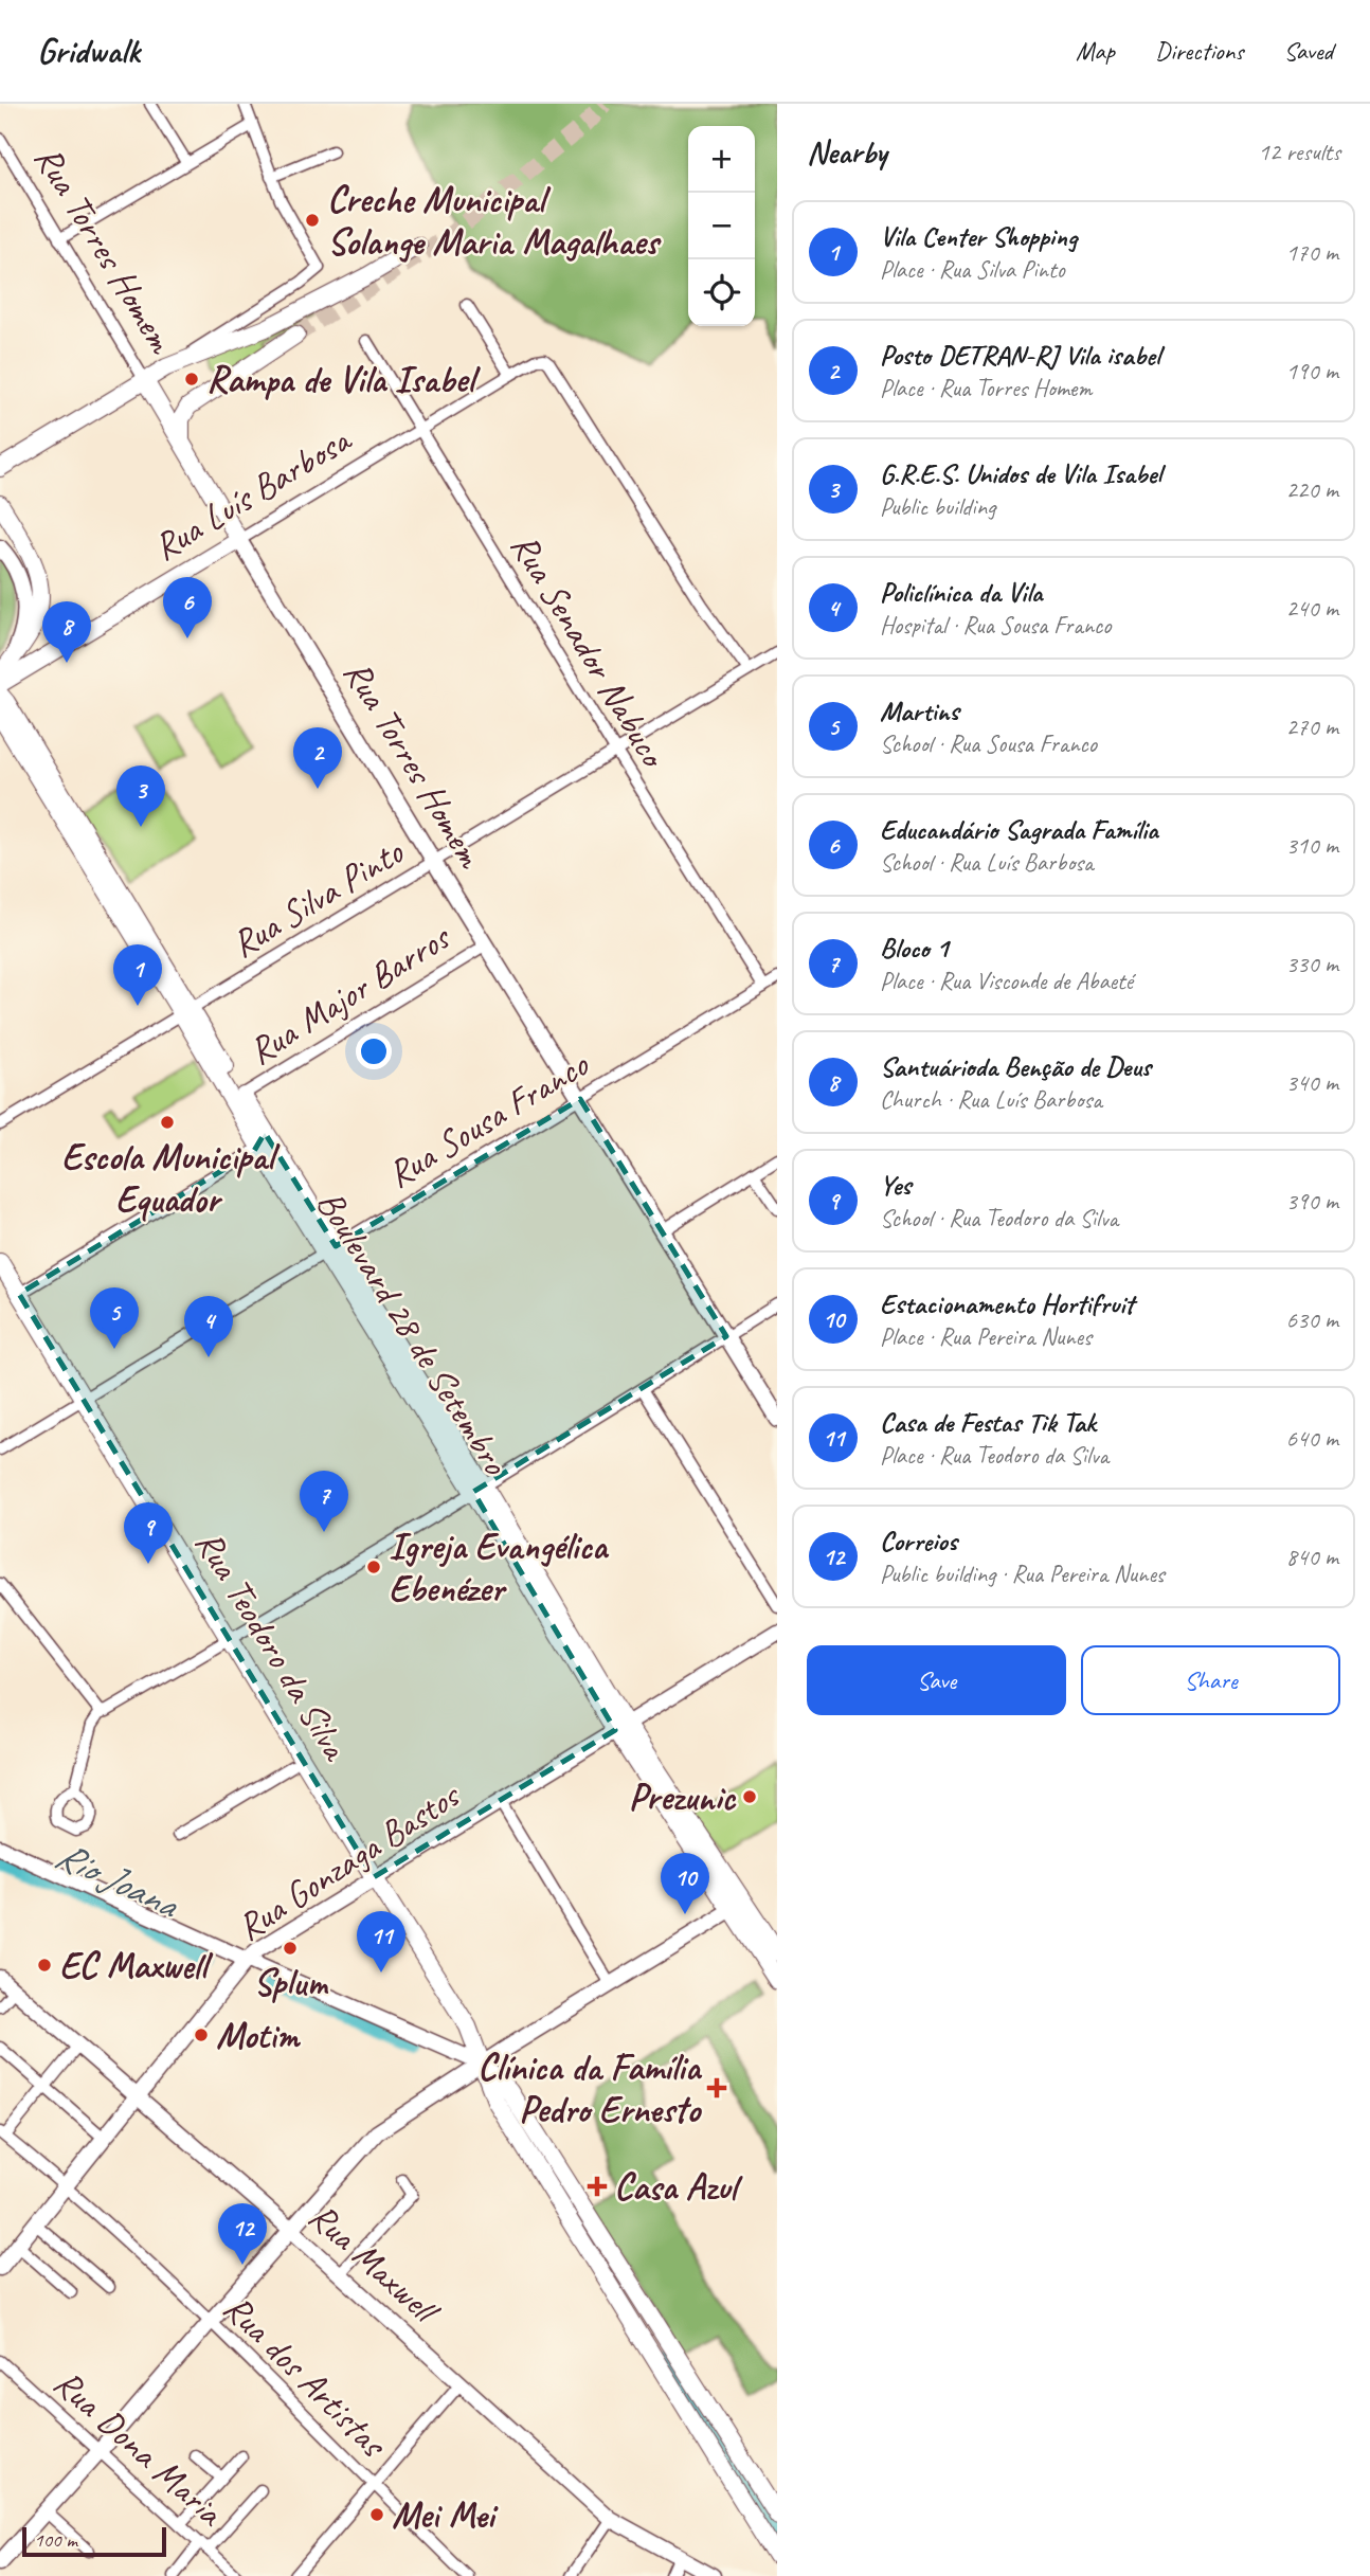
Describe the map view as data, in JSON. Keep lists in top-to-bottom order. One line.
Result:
{"streets":{"main road":["Rua Torres Homem","Rua Luís Barbosa","Boulevard 28 de Setembro","Rua Teodoro da Silva"],"street":["Rua Senador Nabuco","Rua Silva Pinto","Rua Major Barros","Rua Sousa Franco","Rua Gonzaga Bastos","Rua Maxwell","Rua dos Artistas","Rua Dona Maria"]},"crossings":[["Rua Torres Homem","Rua Luís Barbosa"],["Rua Torres Homem","Rua Silva Pinto"],["Rua Torres Homem","Rua Major Barros"],["Rua Torres Homem","Rua Sousa Franco"],["Rua Luís Barbosa","Rua Senador Nabuco"],["Rua Luís Barbosa","Rua Silva Pinto"],["Rua Senador Nabuco","Rua Silva Pinto"],["Rua Senador Nabuco","Rua Sousa Franco"],["Rua Silva Pinto","Boulevard 28 de Setembro"],["Rua Major Barros","Boulevard 28 de Setembro"],["Rua Sousa Franco","Boulevard 28 de Setembro"],["Rua Sousa Franco","Rua Teodoro da Silva"],["Boulevard 28 de Setembro","Rua Gonzaga Bastos"],["Rua Teodoro da Silva","Rua Gonzaga Bastos"],["Rua Gonzaga Bastos","Rua Maxwell"],["Rua Gonzaga Bastos","Rua dos Artistas"]],"water":["Rio Joana"],"places":{"other":["Creche Municipal Solange Maria Magalhaes","Rampa de Vila Isabel","Escola Municipal Equador","Igreja Evangélica Ebenézer","Prezunic","Splum","EC Maxwell","Motim","Mei Mei"],"health":["Clínica da Família Pedro Ernesto","Casa Azul"]},"scale_bar":"100 m","page":{"header":"Gridwalk","nav":["Map","Directions","Saved"],"heading":["Nearby","12 results"],"map_buttons":["+","−"],"list":[{"mark":"1","name":"Vila Center Shopping","note":"Place · Rua Silva Pinto","value":"170 m"},{"mark":"2","name":"Posto DETRAN-RJ Vila isabel","note":"Place · Rua Torres Homem","value":"190 m"},{"mark":"3","name":"G.R.E.S. Unidos de Vila Isabel","note":"Public building","value":"220 m"},{"mark":"4","name":"Policlínica da Vila","note":"Hospital · Rua Sousa Franco","value":"240 m"},{"mark":"5","name":"Martins","note":"School · Rua Sousa Franco","value":"270 m"},{"mark":"6","name":"Educandário Sagrada Família","note":"School · Rua Luís Barbosa","value":"310 m"},{"mark":"7","name":"Bloco 1","note":"Place · Rua Visconde de Abaeté","value":"330 m"},{"mark":"8","name":"Santuárioda Benção de Deus","note":"Church · Rua Luís Barbosa","value":"340 m"},{"mark":"9","name":"Yes","note":"School · Rua Teodoro da Silva","value":"390 m"},{"mark":"10","name":"Estacionamento Hortifruit","note":"Place · Rua Pereira Nunes","value":"630 m"},{"mark":"11","name":"Casa de Festas Tik Tak","note":"Place · Rua Teodoro da Silva","value":"640 m"},{"mark":"12","name":"Correios","note":"Public building · Rua Pereira Nunes","value":"840 m"}],"pins":["6","8","2","3","1","5","4","7","9","10","11","12"],"buttons":["Save","Share"],"scale":"100 m"}}
